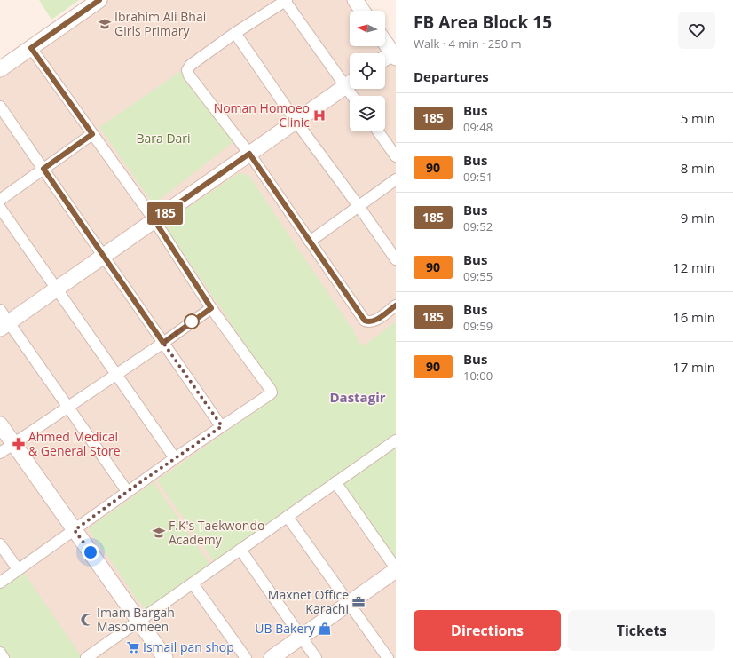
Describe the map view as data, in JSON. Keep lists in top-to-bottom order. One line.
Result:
{"districts":["Dastagir"],"parks":["Bara Dari"],"places":{"school or university":["Ibrahim Ali Bhai Girls Primary","F.K's Taekwondo Academy"],"hospital":["Noman Homoeo Clinic"],"pharmacy":["Ahmed Medical & General Store"],"office":["Maxnet Office Karachi"],"mosque":["Imam Bargah Masoomeen"],"shop":["UB Bakery"],"supermarket":["Ismail pan shop"]},"lines":["bus line 185"],"north":"left","page":{"on_map":"185","heading":[["FB Area Block 15","Walk · 4 min · 250 m"],"Departures"],"list":[{"mark":"185","name":"Bus","note":"09:48","value":"5 min"},{"mark":"90","name":"Bus","note":"09:51","value":"8 min"},{"mark":"185","name":"Bus","note":"09:52","value":"9 min"},{"mark":"90","name":"Bus","note":"09:55","value":"12 min"},{"mark":"185","name":"Bus","note":"09:59","value":"16 min"},{"mark":"90","name":"Bus","note":"10:00","value":"17 min"}],"buttons":["Directions","Tickets"]}}
